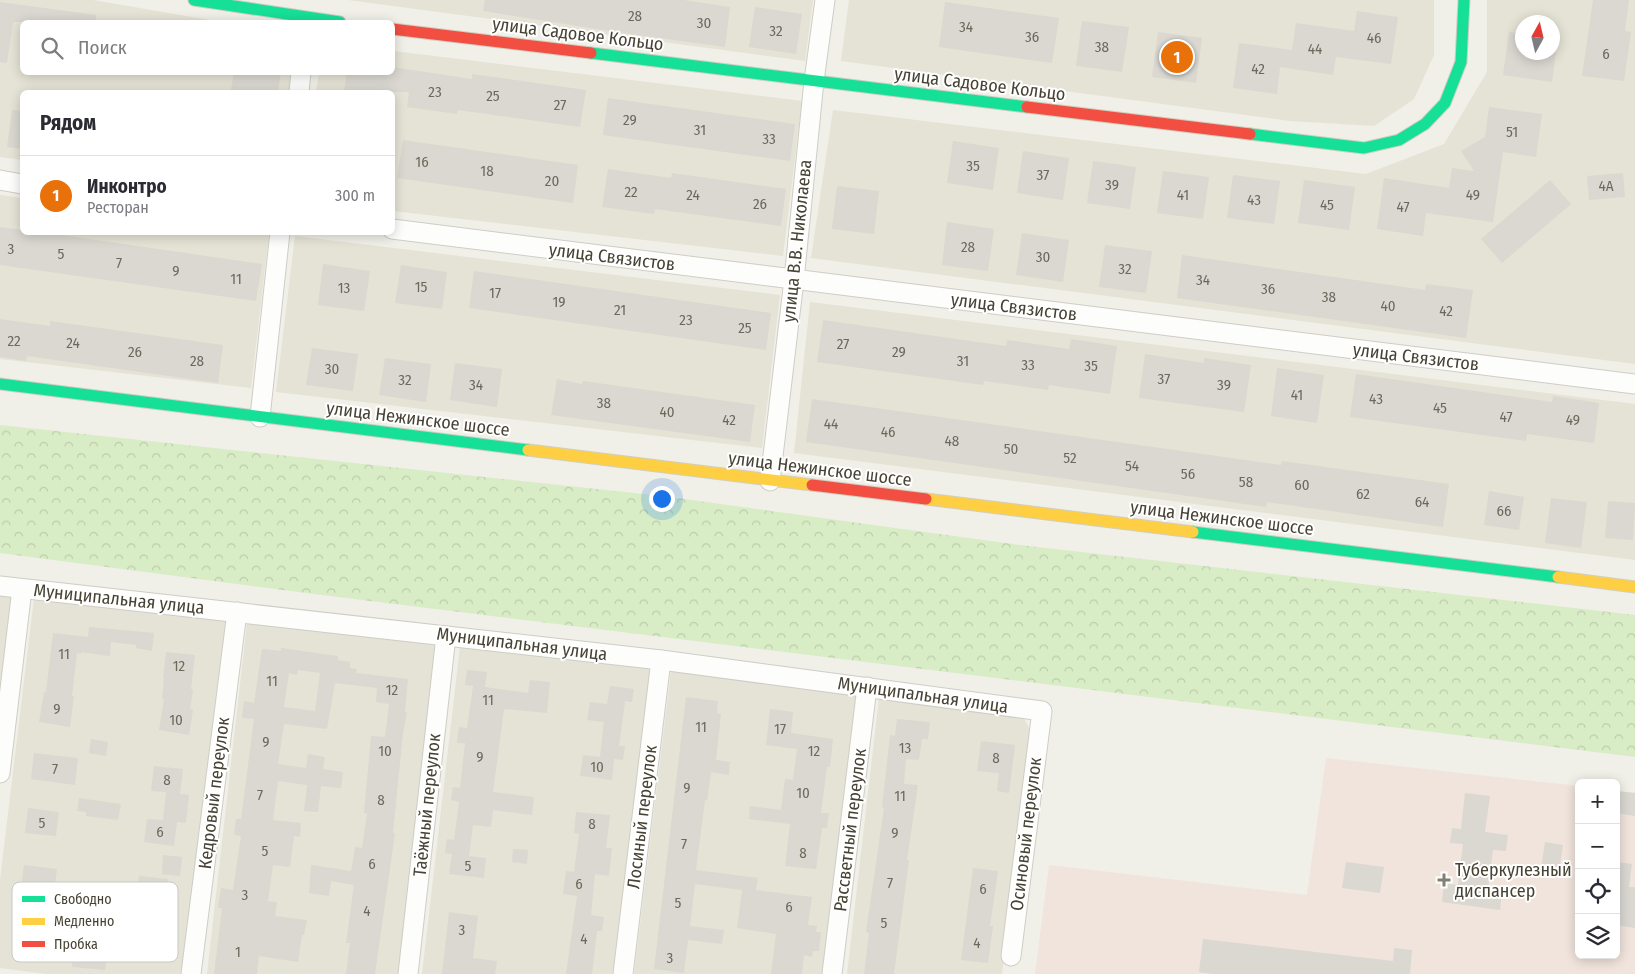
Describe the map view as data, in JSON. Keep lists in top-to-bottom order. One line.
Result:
{"streets":{"main road":["улица Садовое Кольцо","улица Нежинское шоссе"],"street":["улица В.В. Николаева","улица Связистов","Муниципальная улица","Кедровый переулок","Таёжный переулок","Лосиный переулок","Рассветный переулок","Осиновый переулок"]},"crossings":[["улица Садовое Кольцо","улица В.В. Николаева"],["улица В.В. Николаева","улица Связистов"],["улица В.В. Николаева","улица Нежинское шоссе"],["Муниципальная улица","Кедровый переулок"],["Муниципальная улица","Таёжный переулок"],["Муниципальная улица","Лосиный переулок"],["Муниципальная улица","Рассветный переулок"],["Муниципальная улица","Осиновый переулок"]],"places":{"health":["Туберкулезный диспансер"]},"house_numbers":["28","30","34","32","36","46","38","44","6","42","23","25","27","29","31","51","33","16","35","18","37","20","39","4А","22","24","41","49","43","26","45","47","28","3","5","30","7","32","9","11","34","15","13","36","17","38","19","40","21","42","23","25","22","24","27","26","29","28","31","33","35","30","37","32","34","39","41","43","38","45","40","47","42","49","44","46","48","50","52","54","56","58","60","62","64","66","11","12","11","12","11","9","10","11","17","9","13","10","12","9","8","10","7","8","9","10","7","11","8","5","8","6","9","7","5","8","6","5","7","6","6","3","5","6","4","5","3","4","4","1","3"],"legend":["Свободно","Медленно","Пробка"],"north":"top","page":{"search":"Поиск","pins":"1","heading":"Рядом","list":[{"mark":"1","name":"Инконтро","note":"Ресторан","value":"300 m"}],"map_buttons":["+","−"]}}
